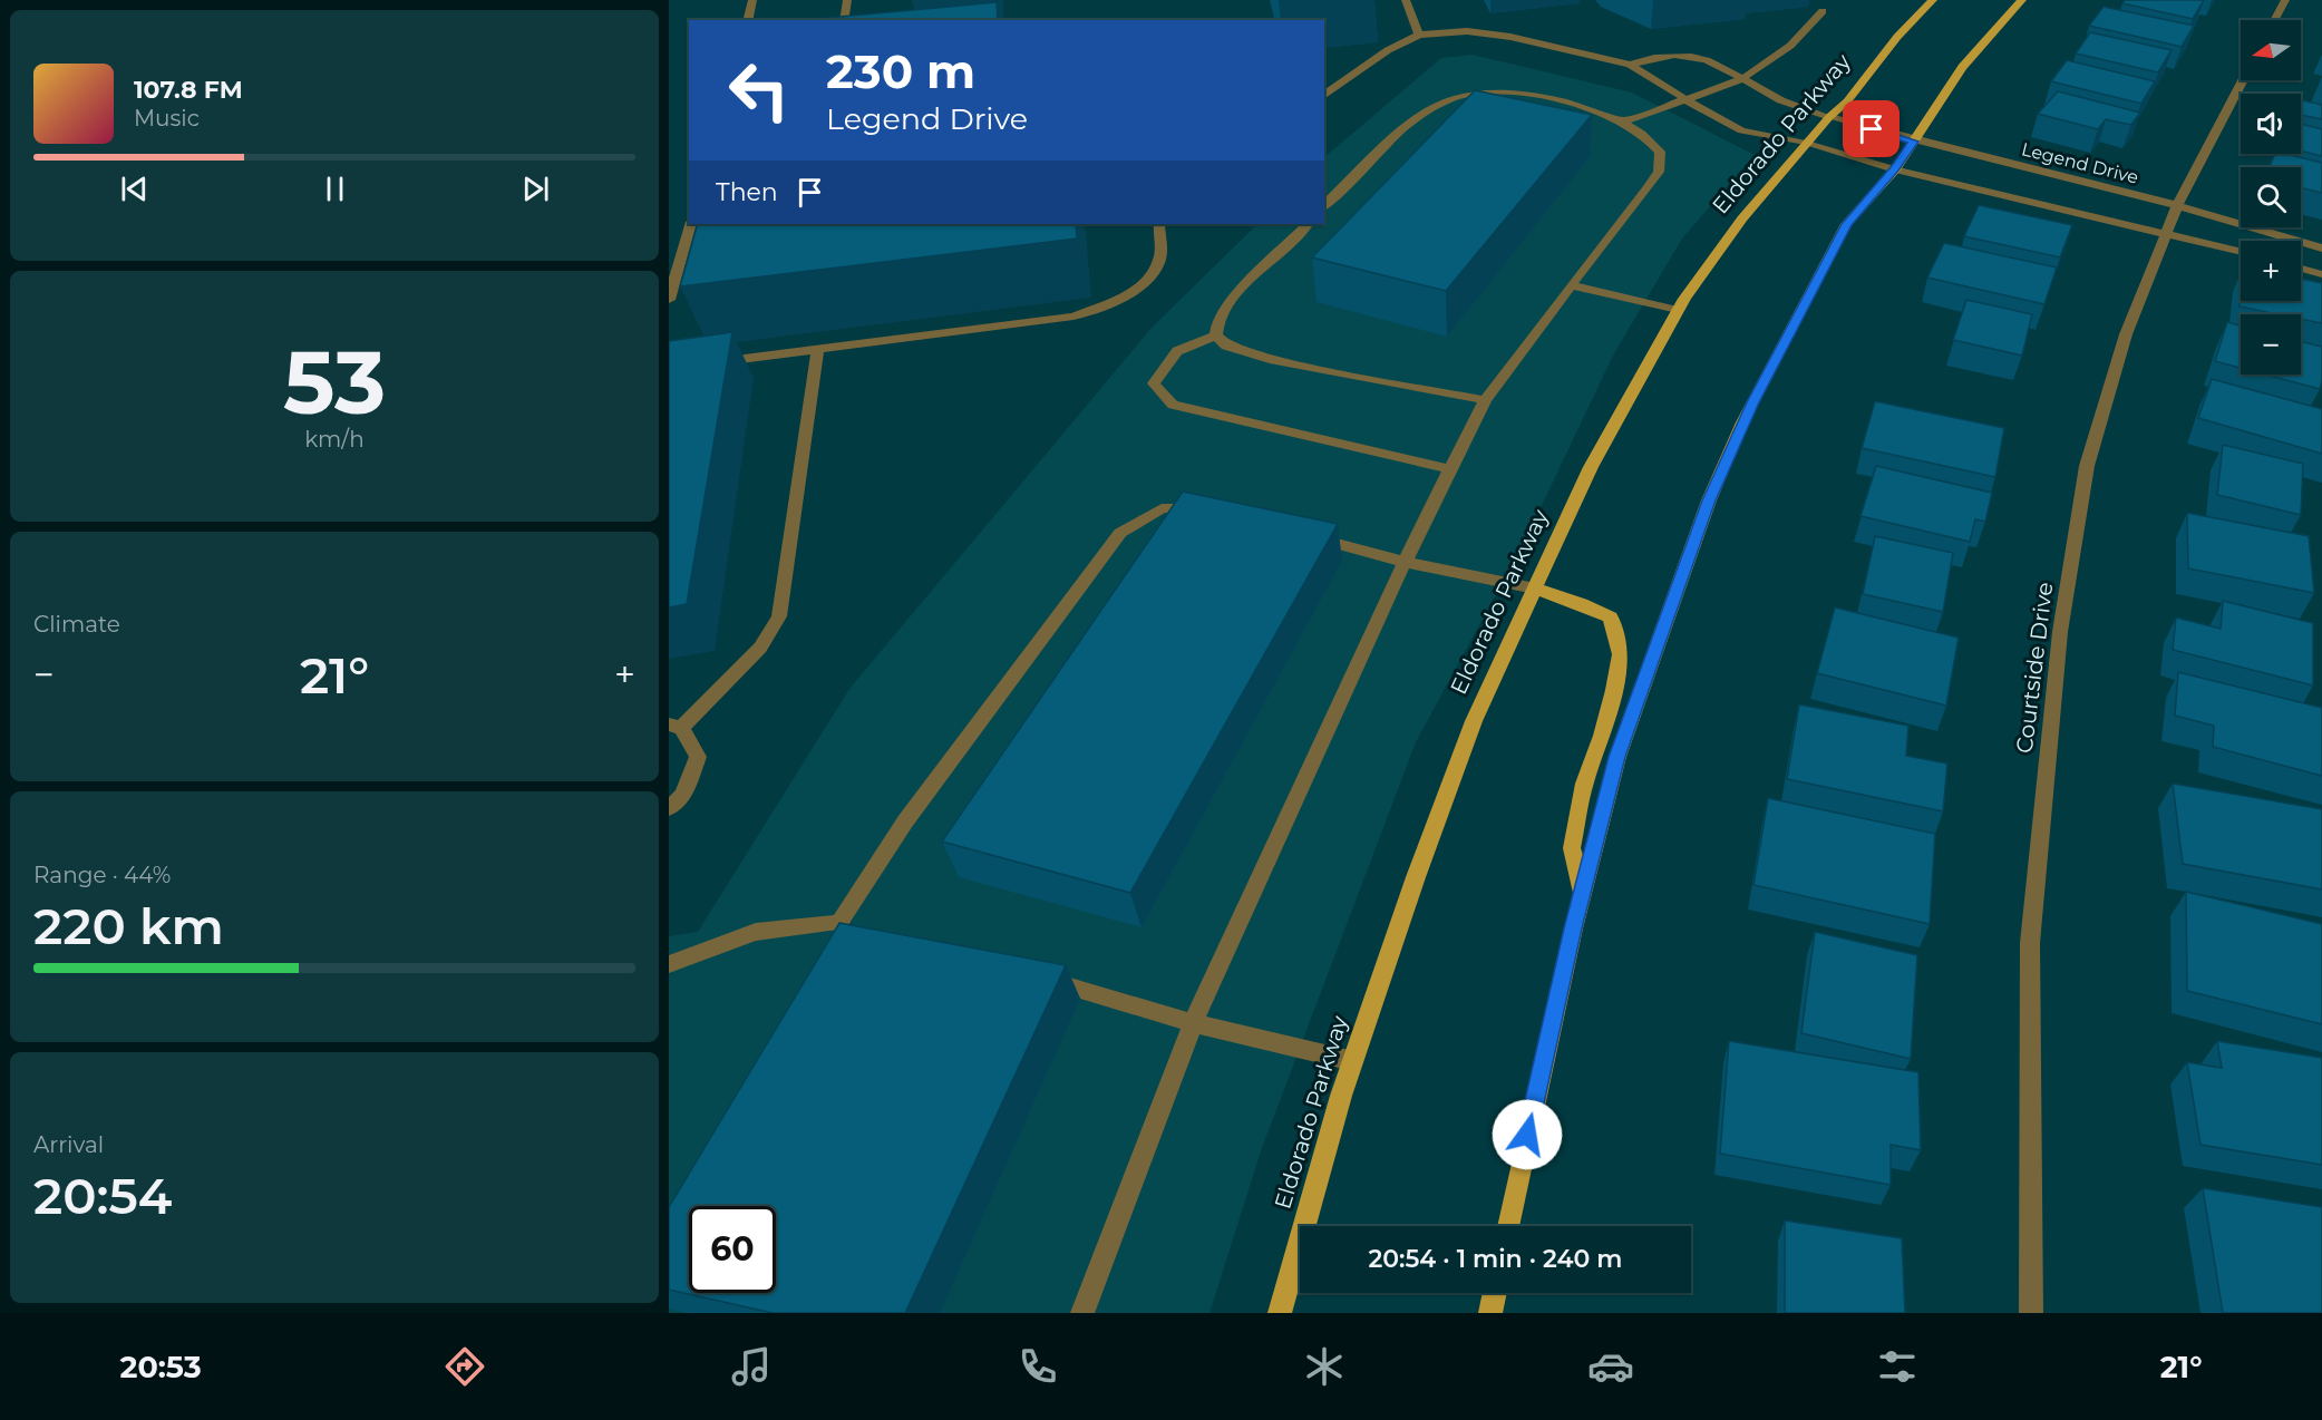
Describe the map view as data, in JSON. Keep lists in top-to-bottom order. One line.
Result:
{"streets":{"main road":["Eldorado Parkway"],"street":["Legend Drive","Courtside Drive"]},"crossings":[["Eldorado Parkway","Legend Drive"],["Legend Drive","Courtside Drive"]],"north":"left","page":{"map_buttons":["+","−"],"turn":["230 m","Legend Drive"],"song":["107.8 FM","Music"],"then":"Then","tile":[["53","km/h"],"Climate",["Range · 44%","220 km"],["Arrival","20:54"]],"heat":["−","21°","+"],"limit":"60","trip":"20:54 · 1 min · 240 m","tabs":["20:53","21°"]}}
